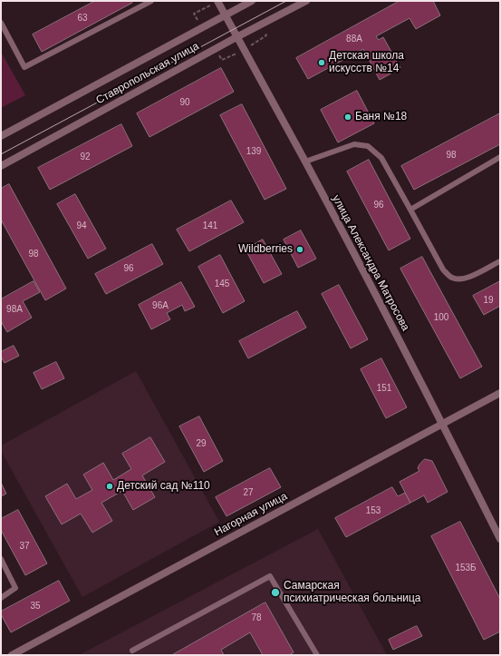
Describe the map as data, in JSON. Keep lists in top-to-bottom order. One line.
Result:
{"streets":{"street":["Ставропольская улица","улица Александра Матросова","Нагорная улица"]},"crossings":[["Ставропольская улица","улица Александра Матросова"],["улица Александра Матросова","Нагорная улица"]],"places":["Детская школа искусств №14","Баня №18","Wildberries","Детский сад №110","Самарская психиатрическая больница"],"house_numbers":["63","88А","90","139","98","92","96","94","141","98","96","145","19","96А","98А","100","151","29","27","153","37","153Б","35","78"]}
